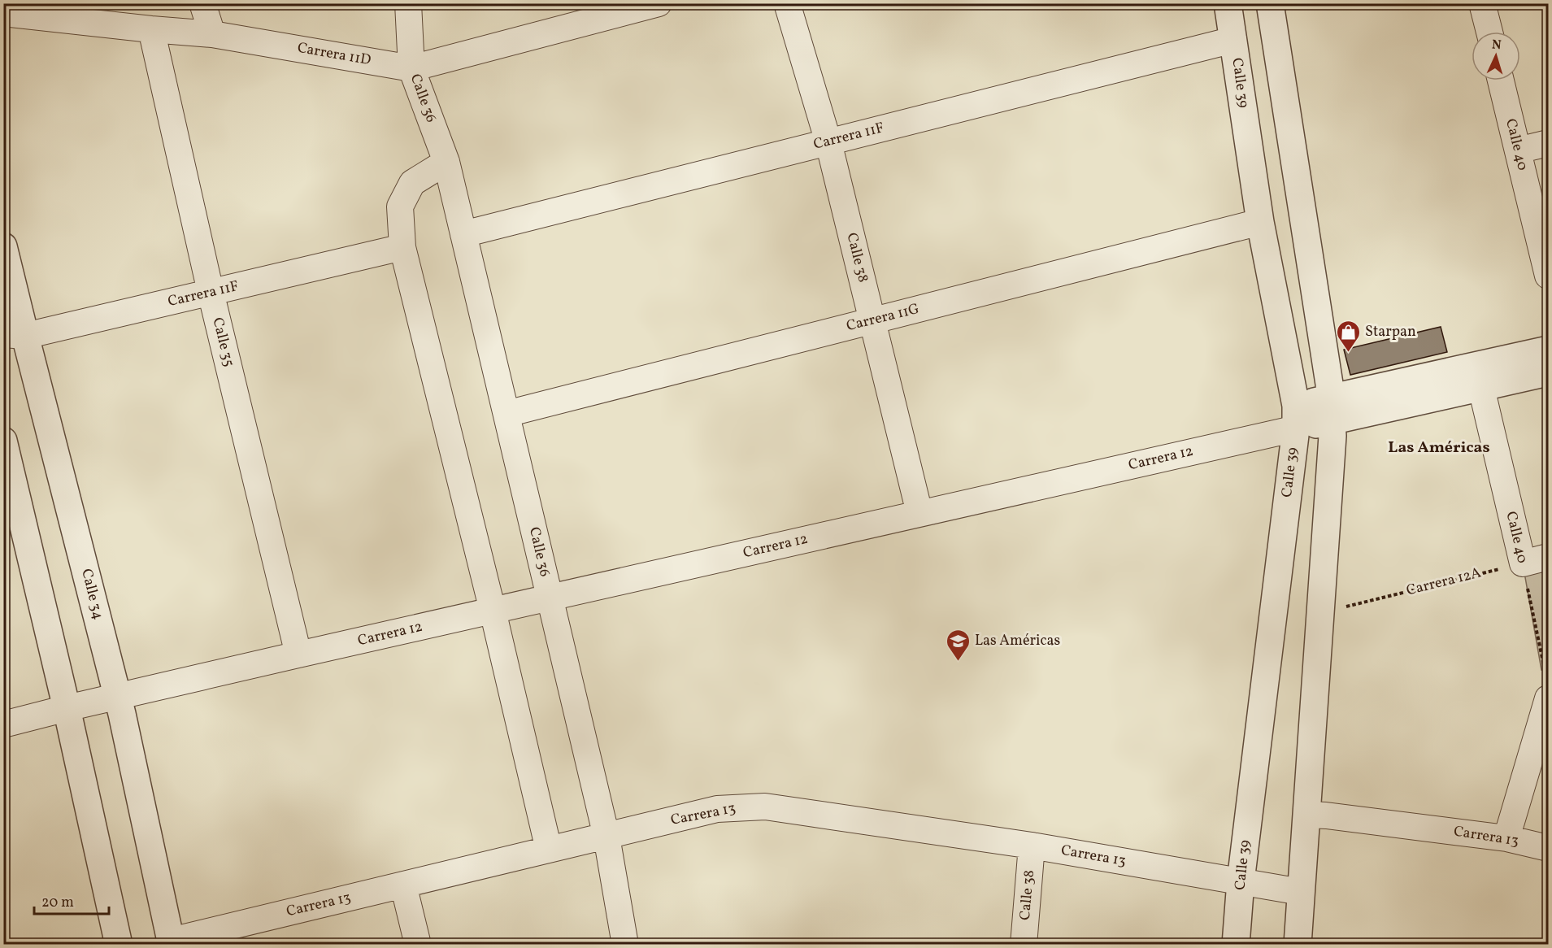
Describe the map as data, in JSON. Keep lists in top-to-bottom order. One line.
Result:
{"streets":{"street":["Carrera 11D","Calle 39","Calle 36","Carrera 11F","Calle 40","Calle 38","Carrera 11G","Calle 35","Carrera 12","Calle 34","Carrera 13"],"path":["Carrera 12A"]},"crossings":[["Carrera 11D","Calle 36"],["Carrera 11D","Calle 35"],["Calle 39","Carrera 11F"],["Calle 39","Carrera 11G"],["Calle 39","Carrera 12"],["Calle 39","Carrera 13"],["Calle 36","Carrera 11F"],["Calle 36","Carrera 11G"],["Calle 36","Carrera 12"],["Calle 36","Carrera 13"],["Carrera 11F","Calle 38"],["Carrera 11F","Calle 35"],["Carrera 11F","Calle 34"],["Calle 40","Carrera 12"],["Calle 40","Carrera 12A"],["Calle 38","Carrera 11G"],["Calle 38","Carrera 12"],["Calle 38","Carrera 13"],["Calle 35","Carrera 12"],["Carrera 12","Calle 34"],["Calle 34","Carrera 13"]],"districts":["Las Américas"],"places":{"shop":["Starpan"],"school or university":["Las Américas"]},"scale_bar":"20 m","north":"top"}
